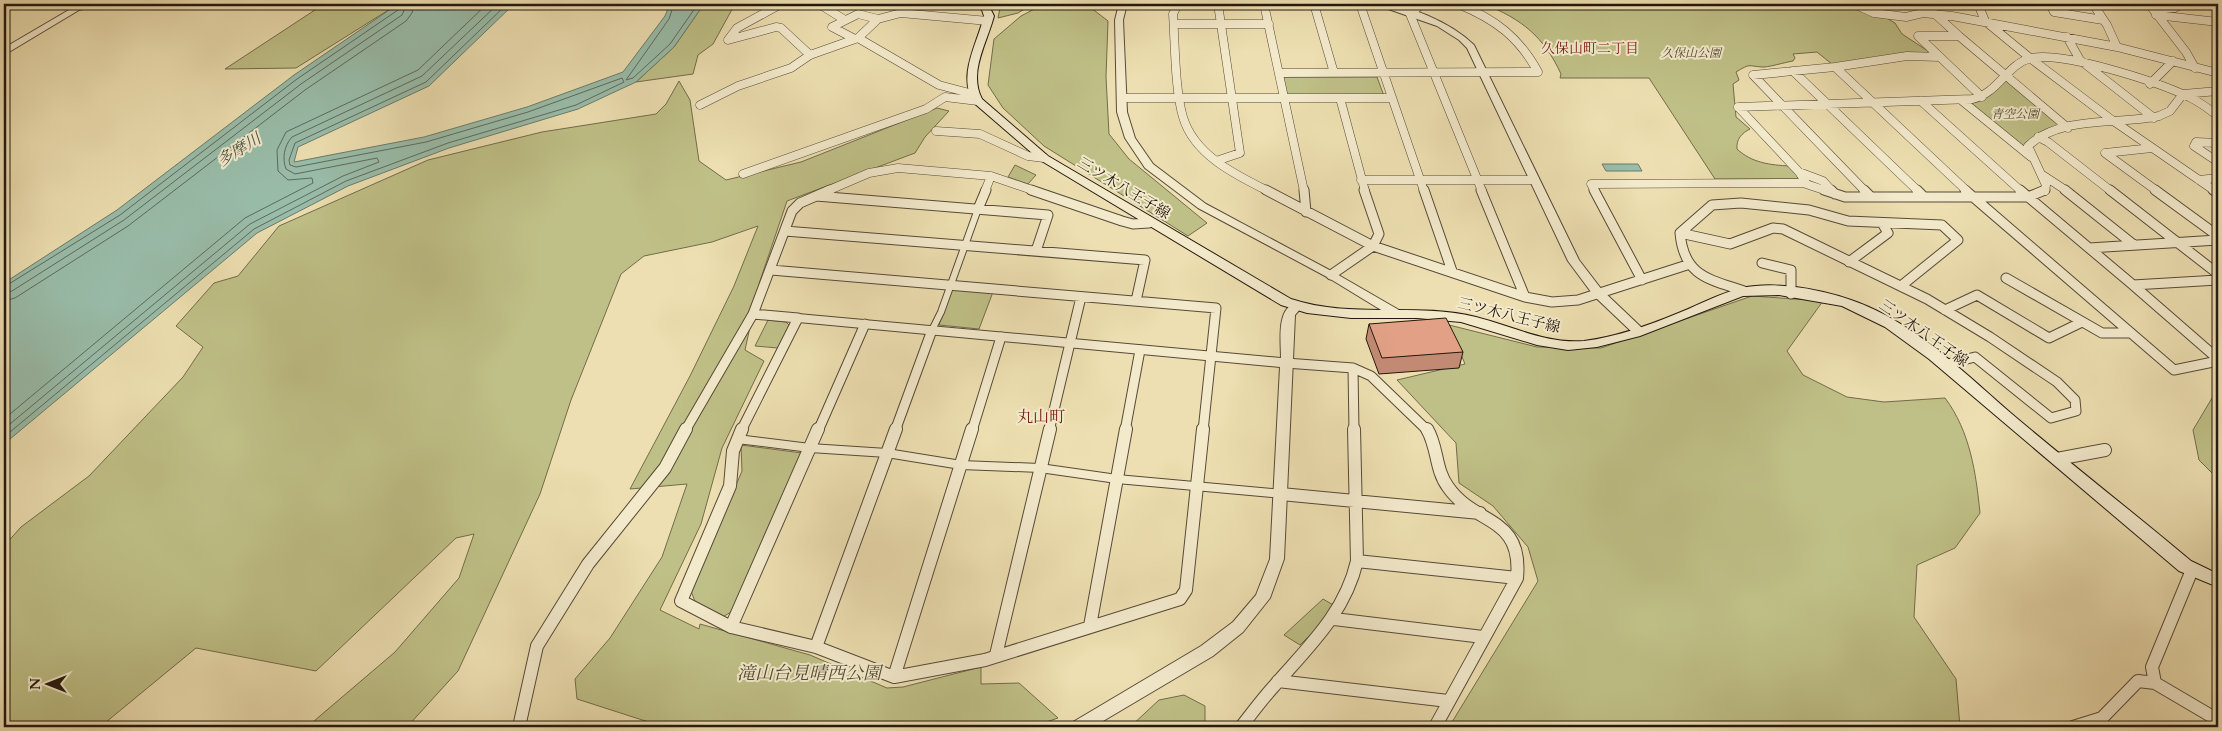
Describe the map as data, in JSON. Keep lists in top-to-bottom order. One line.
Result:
{"streets":{"main road":["三ツ木八王子線"]},"districts":["久保山町二丁目","丸山町"],"water":["多摩川"],"parks":["久保山公園","青空公園","滝山台見晴西公園"],"north":"left"}
